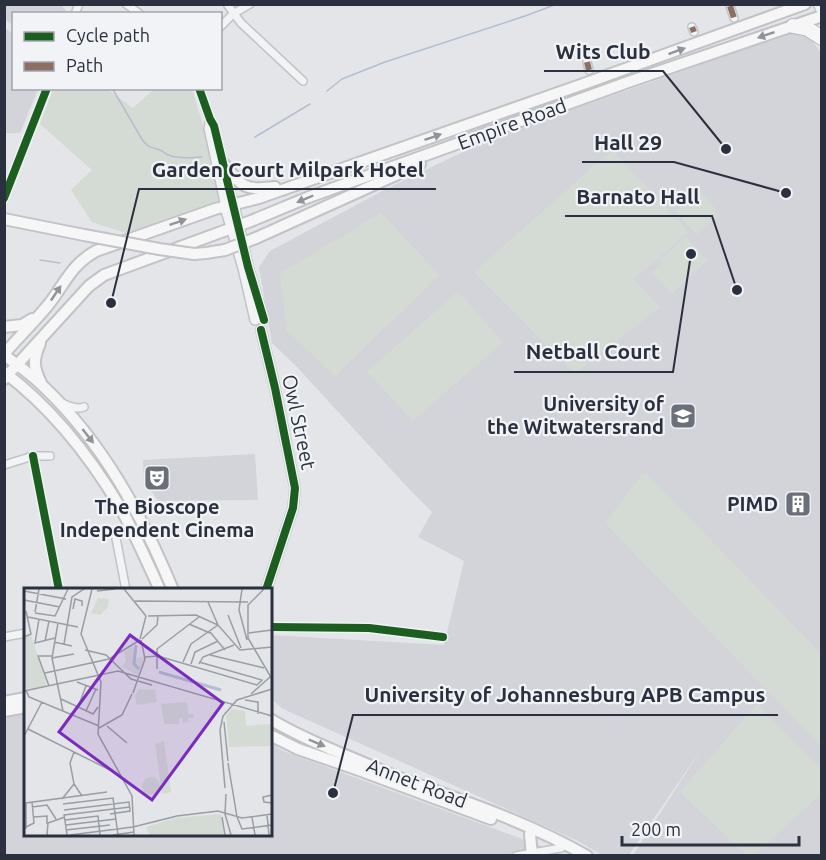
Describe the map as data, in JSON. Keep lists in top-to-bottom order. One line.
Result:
{"streets":{"main road":["Empire Road","Annet Road"],"street":["Owl Street"]},"crossings":[["Empire Road","Owl Street"]],"places":{"other":["Wits Club","Hall 29","Netball Court","Barnato Hall","Garden Court Milpark Hotel","University of Johannesburg APB Campus"],"school or university":["University of the Witwatersrand"],"theatre":["The Bioscope Independent Cinema"],"building":["PIMD"]},"legend":["Cycle path","Path"],"scale_bar":"200 m"}
